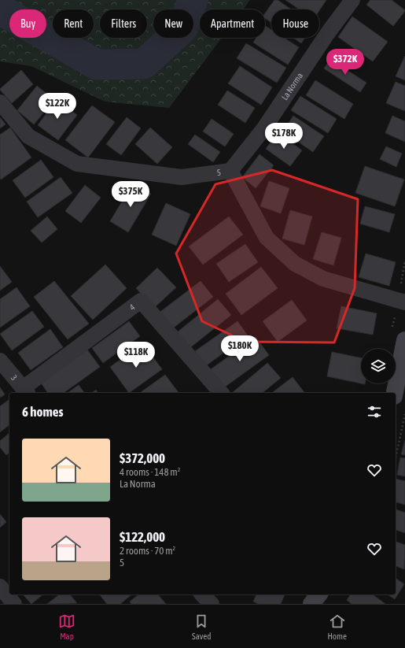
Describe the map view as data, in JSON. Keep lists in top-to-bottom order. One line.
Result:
{"streets":{"street":["La Norma","5","4","3"]},"crossings":[["La Norma","5"],["4","3"]],"page":{"chip":["Buy","Rent","Filters","New","Apartment","House"],"price":["$372K","$122K","$178K","$375K","$180K","$118K"],"heading":"6 homes","list":[{"name":"$372,000","note":"4 rooms · 148 m² · La Norma"},{"name":"$122,000","note":"2 rooms · 70 m² · 5"}],"tabs":["Map","Saved","Home"]}}
